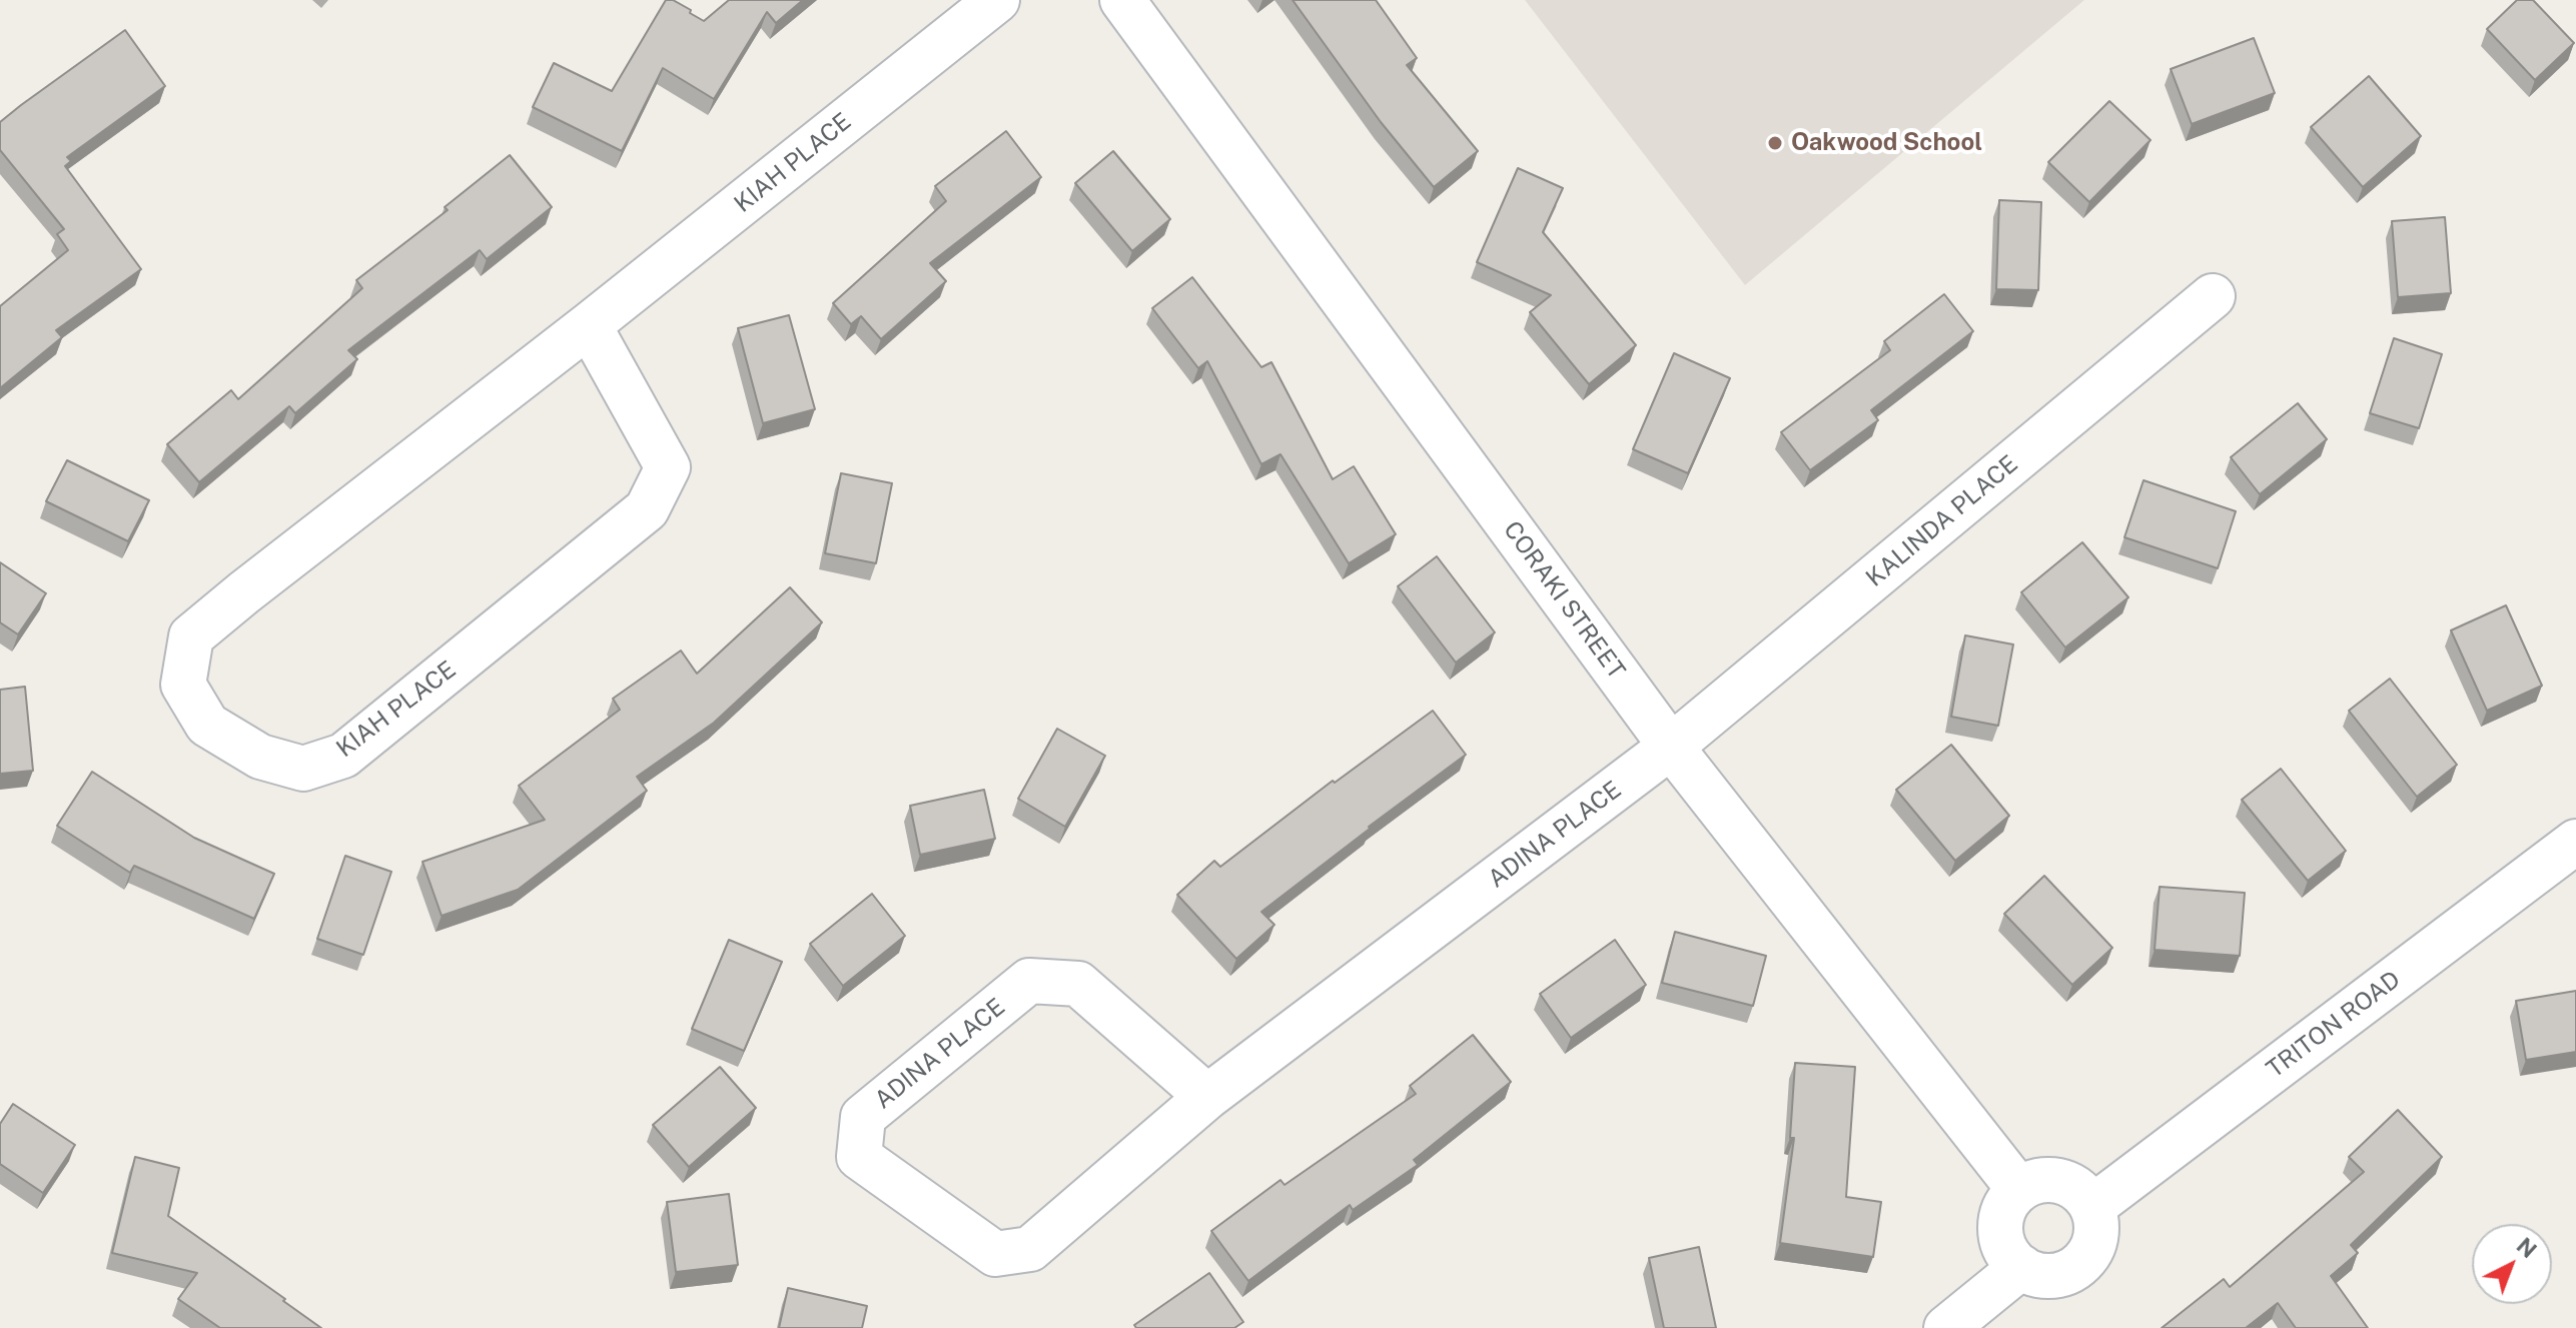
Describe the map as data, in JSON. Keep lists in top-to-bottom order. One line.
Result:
{"streets":{"street":["KIAH PLACE","KALINDA PLACE","CORAKI STREET","ADINA PLACE","TRITON ROAD"]},"crossings":[["KALINDA PLACE","CORAKI STREET"],["KALINDA PLACE","ADINA PLACE"],["CORAKI STREET","ADINA PLACE"],["CORAKI STREET","TRITON ROAD"]],"places":["Oakwood School"],"north":"top right"}
